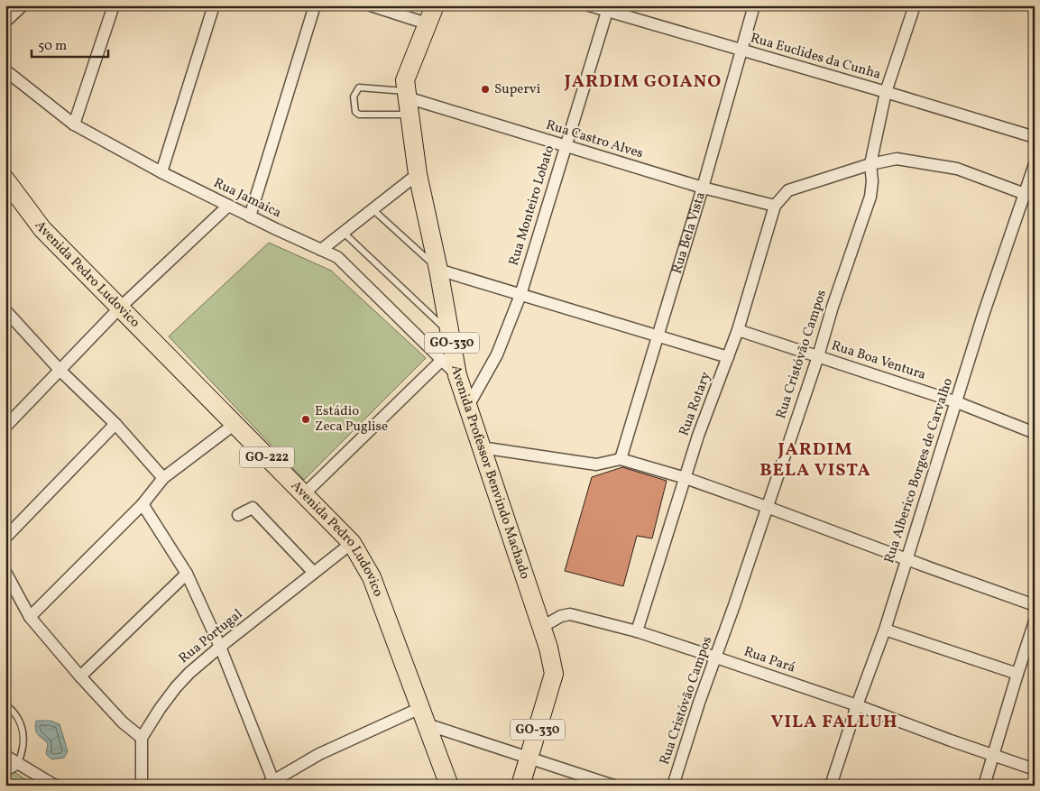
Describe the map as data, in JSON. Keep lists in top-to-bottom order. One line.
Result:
{"streets":{"main road":["Avenida Pedro Ludovico","GO-330","GO-222","Avenida Professor Benvindo Machado"],"street":["Rua Euclides da Cunha","Rua Castro Alves","Rua Jamaica","Rua Monteiro Lobato","Rua Bela Vista","Rua Cristóvão Campos","Rua Boa Ventura","Rua Rotary","Rua Alberico Borges de Carvalho","Rua Portugal","Rua Pará"]},"crossings":[["Rua Euclides da Cunha","Rua Monteiro Lobato"],["Rua Euclides da Cunha","Rua Bela Vista"],["Rua Euclides da Cunha","Rua Cristóvão Campos"],["Rua Castro Alves","Rua Monteiro Lobato"],["Rua Castro Alves","Rua Bela Vista"],["Rua Castro Alves","Rua Rotary"],["Rua Castro Alves","Avenida Professor Benvindo Machado"],["Rua Jamaica","Avenida Professor Benvindo Machado"],["Rua Monteiro Lobato","Avenida Professor Benvindo Machado"],["Avenida Pedro Ludovico","Rua Portugal"],["GO-330","Avenida Professor Benvindo Machado"],["Rua Cristóvão Campos","Rua Boa Ventura"],["Rua Cristóvão Campos","Rua Rotary"],["Rua Cristóvão Campos","Rua Pará"],["Rua Boa Ventura","Rua Rotary"],["Rua Boa Ventura","Rua Alberico Borges de Carvalho"],["Rua Rotary","Rua Pará"],["Rua Alberico Borges de Carvalho","Rua Pará"],["Avenida Professor Benvindo Machado","Rua Pará"]],"districts":["JARDIM GOIANO","JARDIM BELA VISTA","VILA FALLUH"],"places":["Supervi","Estádio Zeca Puglise"],"scale_bar":"50 m"}
